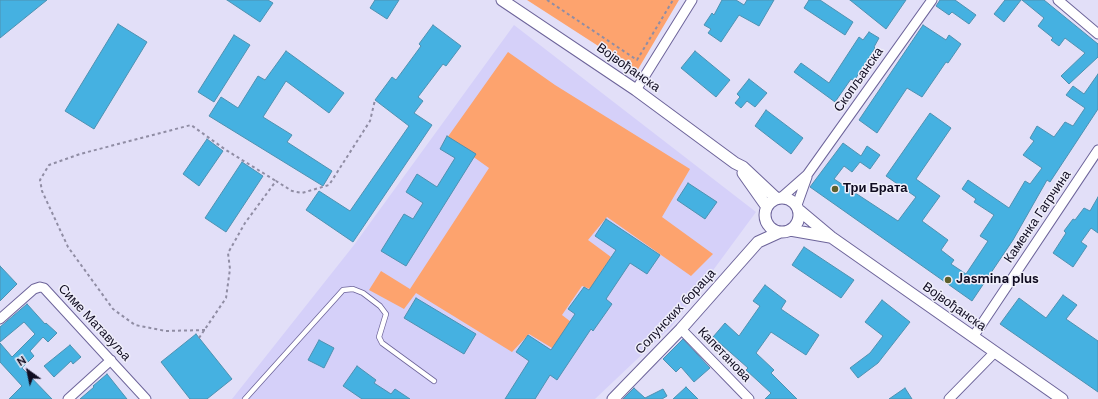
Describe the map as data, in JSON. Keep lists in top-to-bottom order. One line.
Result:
{"streets":{"street":["Војвођанска","Скопљанска","Каменка Гагрчина","Солунских бораца","Симе Матавуља","Капетанова"]},"crossings":[["Војвођанска","Скопљанска"],["Војвођанска","Каменка Гагрчина"],["Војвођанска","Солунских бораца"],["Скопљанска","Солунских бораца"],["Солунских бораца","Капетанова"]],"places":["Три Брата","Jasmina plus"],"north":"top left"}
